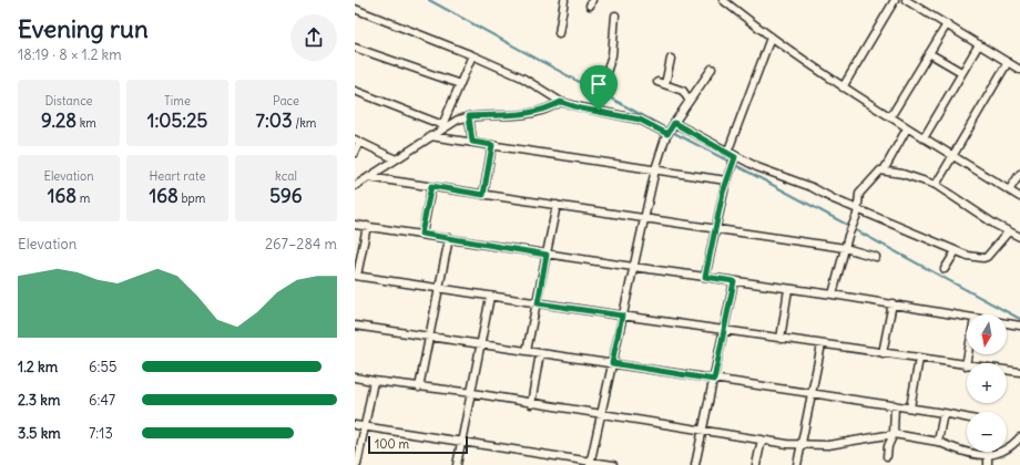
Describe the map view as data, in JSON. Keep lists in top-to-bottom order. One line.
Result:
{"scale_bar":"100 m","north":"bottom","page":{"heading":["Evening run","18:19 · 8 × 1.2 km"],"stats":[["Distance","9.28 km"],["Time","1:05:25"],["Pace","7:03 /km"],["Elevation","168 m"],["Heart rate","168 bpm"],["kcal","596"]],"chart":["Elevation","267–284 m"],"map_buttons":["+","−"],"list":[{"name":"1.2 km","note":"6:55"},{"name":"2.3 km","note":"6:47"},{"name":"3.5 km","note":"7:13"}],"scale":"100 m"}}
